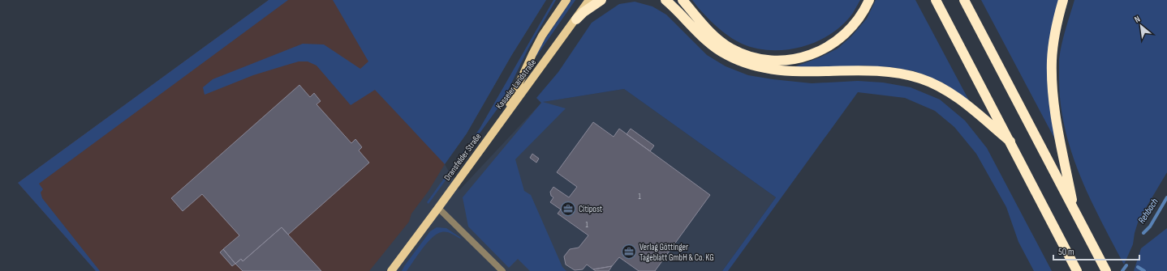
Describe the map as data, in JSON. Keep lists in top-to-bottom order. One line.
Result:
{"streets":{"main road":["Kasseler Landstraße","Dransfelder Straße"]},"crossings":[["Kasseler Landstraße","Dransfelder Straße"]],"water":["Rehbach"],"places":{"office":["Citipost","Verlag Göttinger Tageblatt GmbH & Co. KG"]},"house_numbers":["1","1"],"scale_bar":"50 m","north":"top left"}
